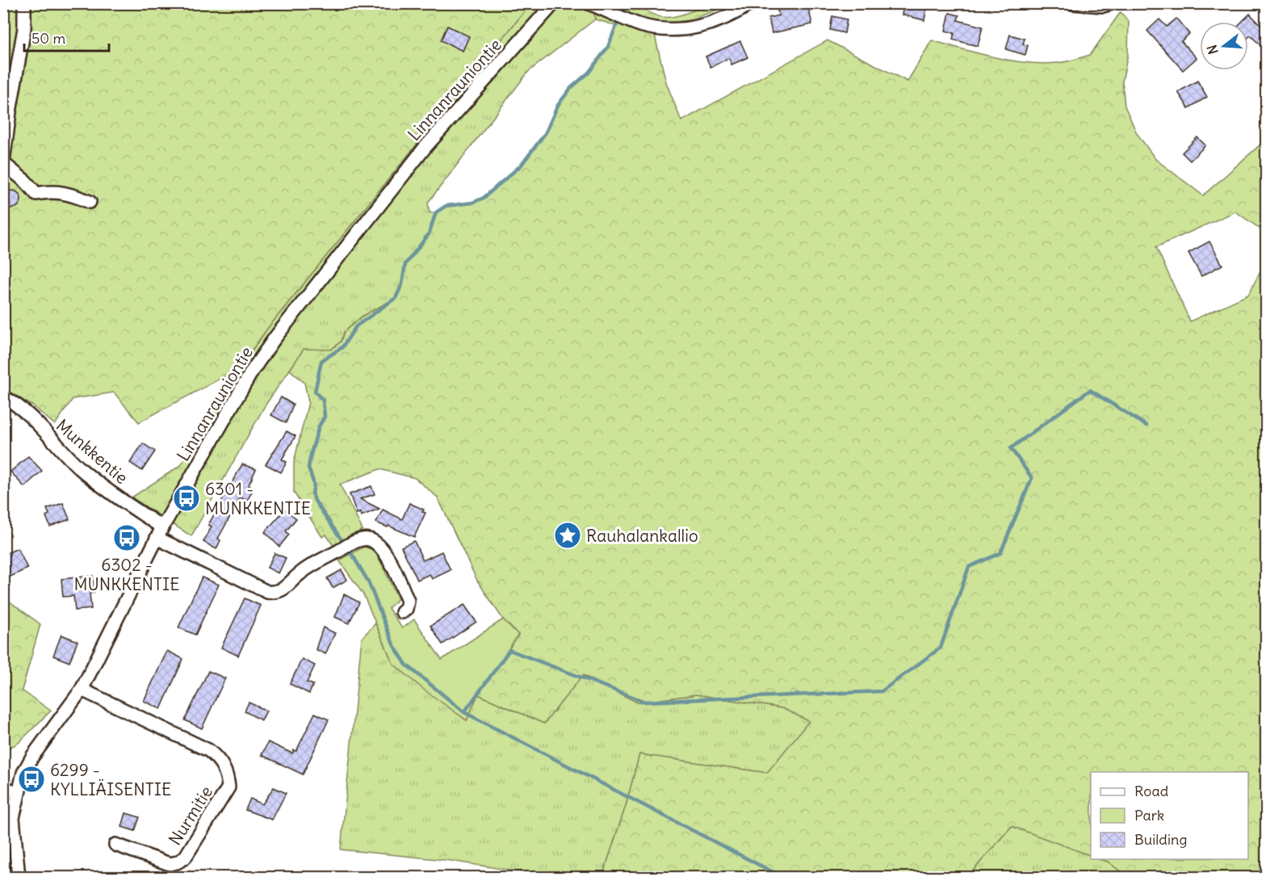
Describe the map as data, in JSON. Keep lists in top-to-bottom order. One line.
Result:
{"streets":{"street":["Linnanrauniontie","Munkkentie","Nurmitie"]},"crossings":[["Linnanrauniontie","Munkkentie"],["Linnanrauniontie","Nurmitie"]],"places":{"bus stop":["6301 - MUNKKENTIE","6302 - MUNKKENTIE","6299 - KYLLIÄISENTIE"],"place":["Rauhalankallio"]},"legend":["Road","Park","Building"],"scale_bar":"50 m","north":"left"}
